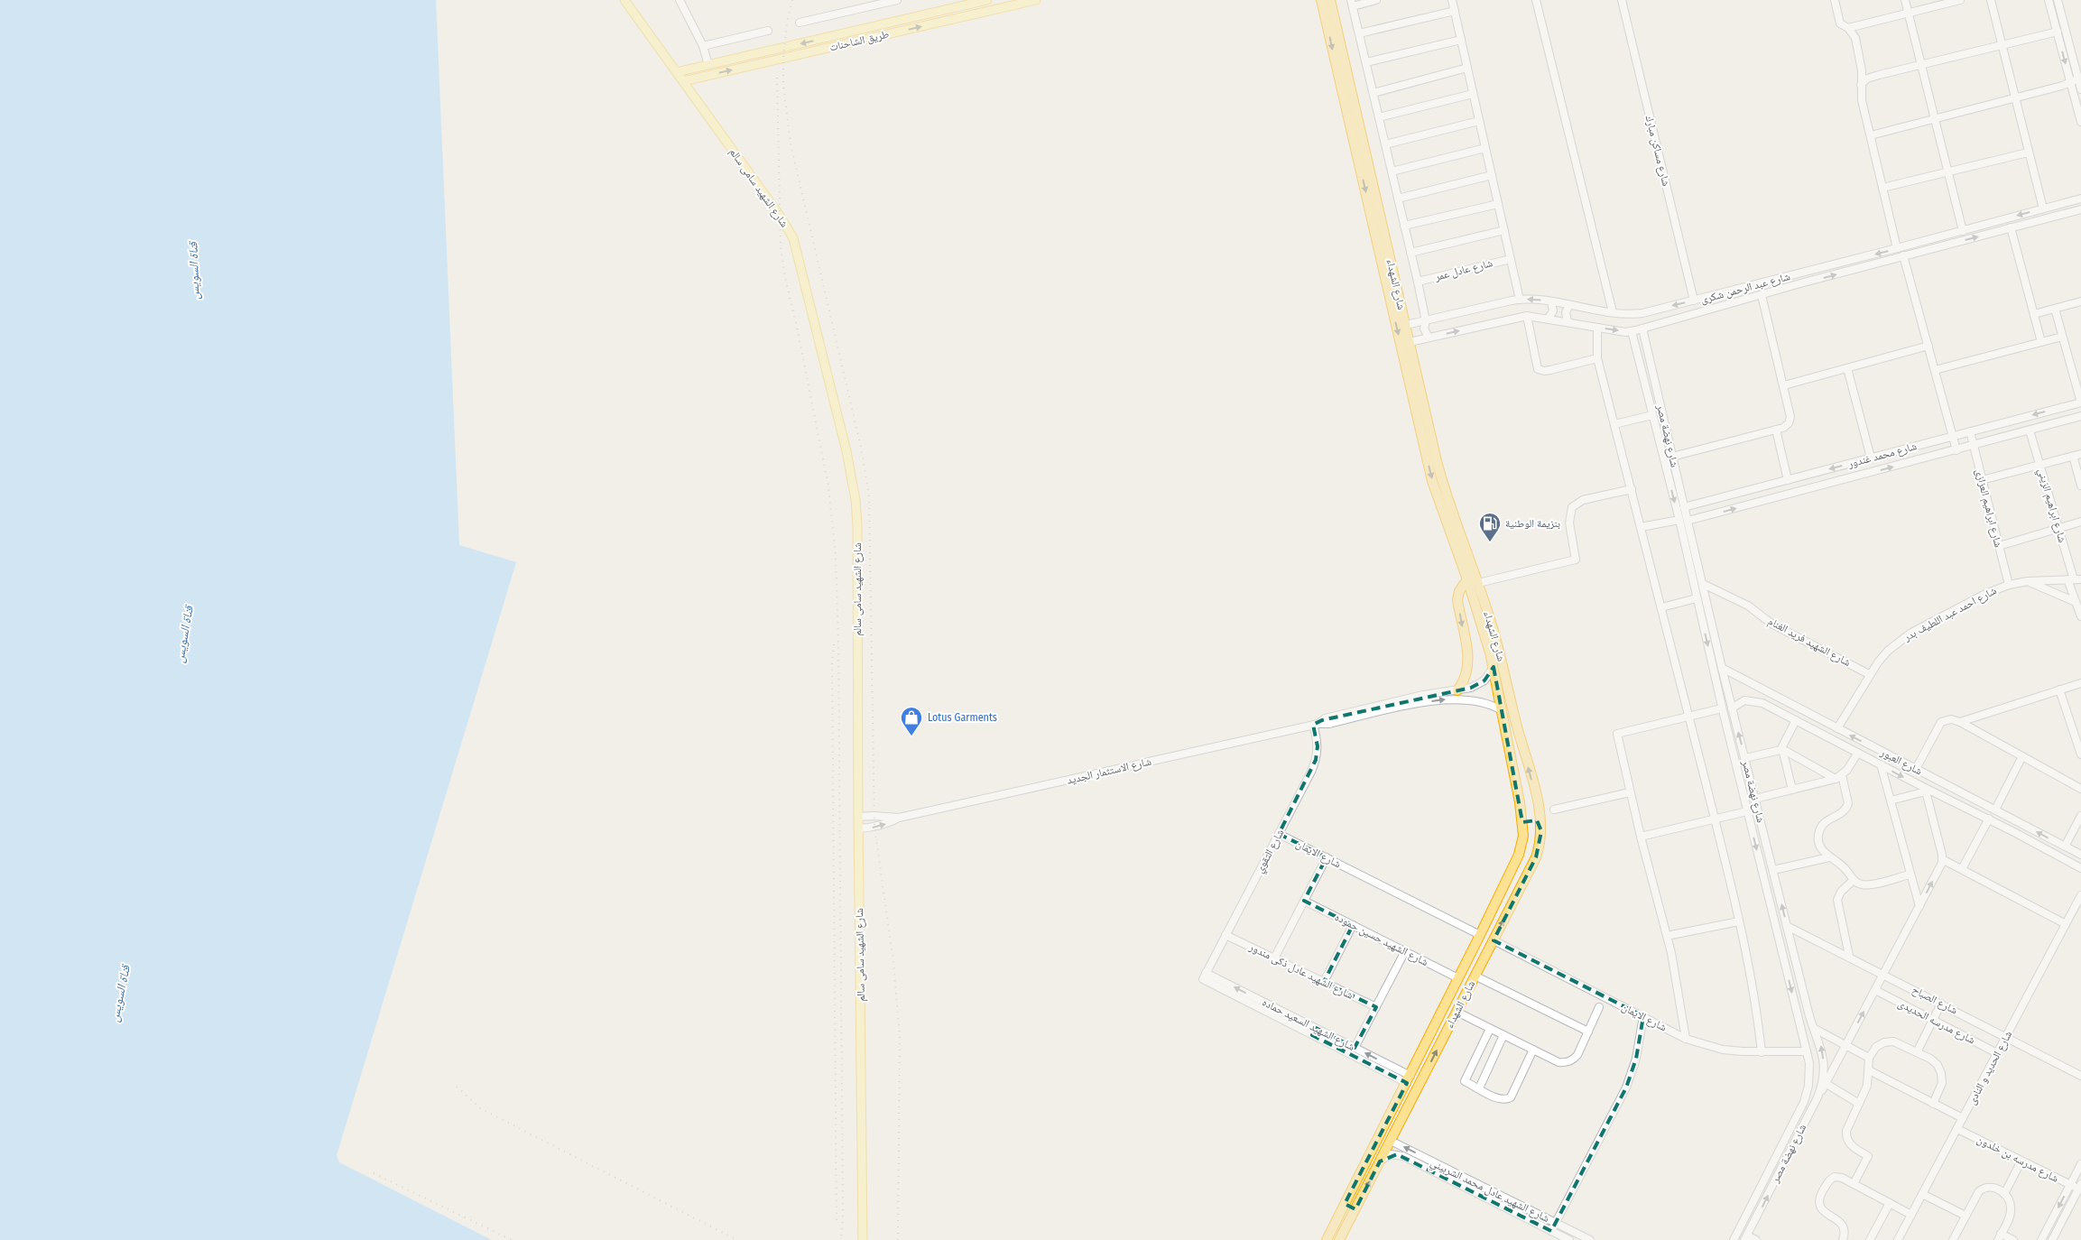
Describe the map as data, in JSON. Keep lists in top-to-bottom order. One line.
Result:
{"streets":{"highway":["شارع الشهداء"],"main road":["طريق الشاحنات","شارع الشهيد سامى سالم"],"street":["شارع مساكن مبارك","شارع عادل عمر","شارع عبد الرحمن شكرى","شارع نهضة مصر","شارع محمد غندور","شارع ابراهيم الزيني","شارع ابراهيم العزازى","شارع احمد عبد اللطيف بدر","شارع الشهيد فريد الغنام","شارع العبور","شارع الاستثمار الجديد","شارع التقوي","شارع الايمان","شارع الشهيد حسين حموده","شارع الشهيد عادل ذكى مندور","شارع الصباح","شارع مدرسه الحديدى","شارع الشهيد السعيد حماده","شارع الحديد و النادى","شارع مدرسه بن خلدون","شارع الشهيد عادل محمد الشربيني"]},"crossings":[["طريق الشاحنات","شارع الشهيد سامى سالم"],["شارع مساكن مبارك","شارع عبد الرحمن شكرى"],["شارع الشهيد سامى سالم","شارع الاستثمار الجديد"],["شارع الشهداء","شارع عبد الرحمن شكرى"],["شارع الشهداء","شارع الاستثمار الجديد"],["شارع الشهداء","شارع الايمان"],["شارع الشهداء","شارع الشهيد حسين حموده"],["شارع الشهداء","شارع الشهيد السعيد حماده"],["شارع الشهداء","شارع الشهيد عادل محمد الشربيني"],["شارع عبد الرحمن شكرى","شارع نهضة مصر"],["شارع نهضة مصر","شارع محمد غندور"],["شارع نهضة مصر","شارع الشهيد فريد الغنام"],["شارع نهضة مصر","شارع العبور"],["شارع نهضة مصر","شارع الايمان"],["شارع نهضة مصر","شارع الصباح"],["شارع محمد غندور","شارع ابراهيم الزيني"],["شارع محمد غندور","شارع ابراهيم العزازى"],["شارع ابراهيم الزيني","شارع احمد عبد اللطيف بدر"],["شارع ابراهيم العزازى","شارع احمد عبد اللطيف بدر"],["شارع احمد عبد اللطيف بدر","شارع الشهيد فريد الغنام"],["شارع احمد عبد اللطيف بدر","شارع العبور"],["شارع الاستثمار الجديد","شارع التقوي"],["شارع التقوي","شارع الايمان"],["شارع التقوي","شارع الشهيد عادل ذكى مندور"],["شارع التقوي","شارع الشهيد السعيد حماده"],["شارع الصباح","شارع الحديد و النادى"],["شارع مدرسه الحديدى","شارع الحديد و النادى"],["شارع الحديد و النادى","شارع مدرسه بن خلدون"]],"water":["قناة السويس"],"places":{"fuel station":["بنزيمة الوطنية"],"shop":["Lotus Garments"]}}
